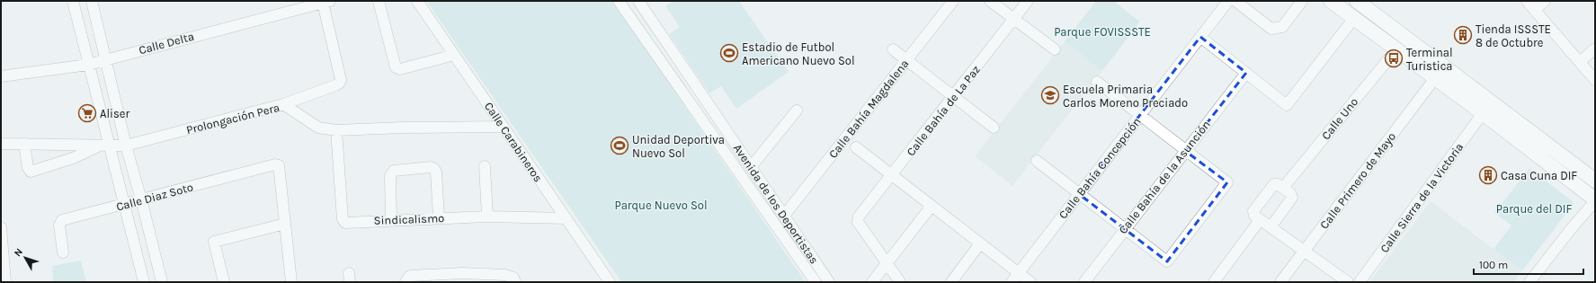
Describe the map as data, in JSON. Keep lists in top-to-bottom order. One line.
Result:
{"streets":{"street":["Calle Delta","Calle Bahía Magdalena","Calle Bahía de La Paz","Prolongación Pera","Calle Uno","Calle Carabineros","Calle Bahía Concepción","Calle Bahía de la Asunción","Calle Primero de Mayo","Calle Diaz Soto","Calle Sierra de la Victoria","Avenida de los Deportistas","Sindicalismo"]},"crossings":[["Calle Bahía Magdalena","Avenida de los Deportistas"],["Prolongación Pera","Calle Carabineros"],["Prolongación Pera","Sindicalismo"],["Calle Carabineros","Sindicalismo"]],"parks":["Parque FOVISSSTE","Parque Nuevo Sol","Parque del DIF"],"places":{"building":["Tienda ISSSTE 8 de Octubre","Casa Cuna DIF"],"sports":["Estadio de Futbol Americano Nuevo Sol","Unidad Deportiva Nuevo Sol"],"bus stop":["Terminal Turistica"],"school or university":["Escuela Primaria Carlos Moreno Preciado"],"supermarket":["Aliser"]},"scale_bar":"100 m","north":"top left"}
